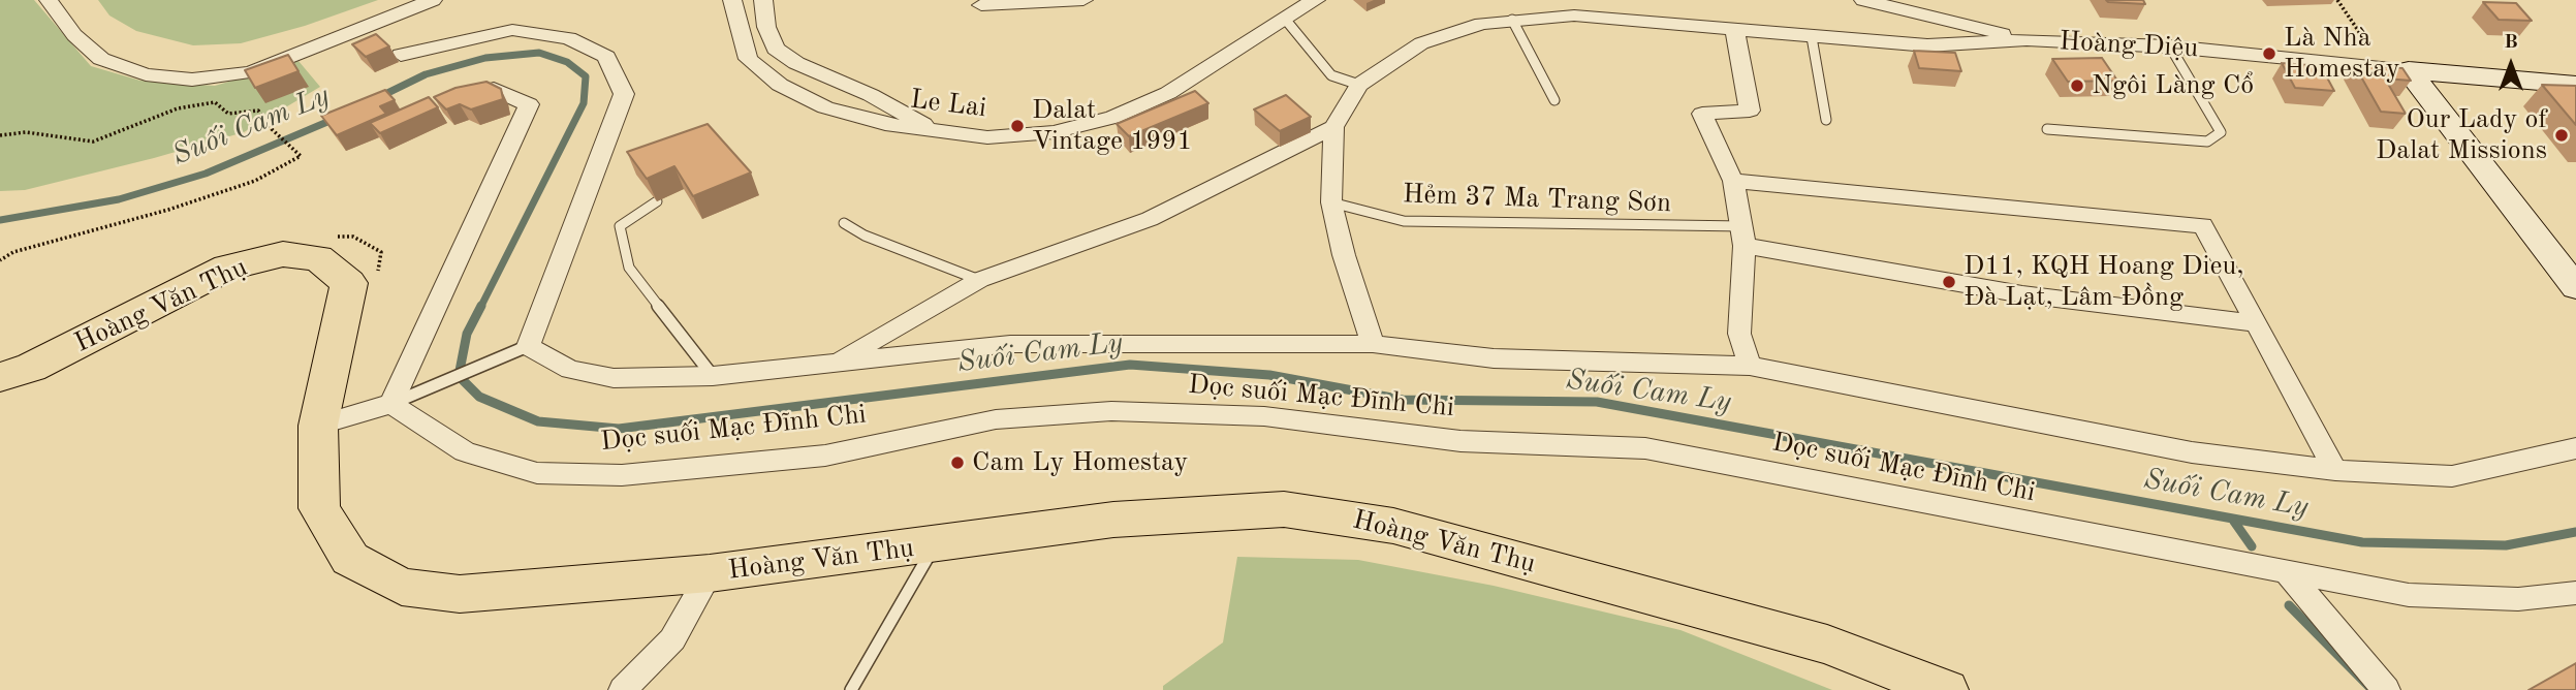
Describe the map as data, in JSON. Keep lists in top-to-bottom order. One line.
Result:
{"streets":{"main road":["Hoàng Văn Thụ"],"street":["Hoàng Diệu","Le Lai","Dọc suối Mạc Đĩnh Chi"],"lane":["Hẻm 37 Ma Trang Sơn"]},"water":["Suối Cam Ly"],"places":["Là Nhà Homestay","Ngôi Làng Cổ","Dalat Vintage 1991","Our Lady of Dalat Missions","D11, KQH Hoang Dieu, Đà Lạt, Lâm Đồng","Cam Ly Homestay"],"north":"top"}
